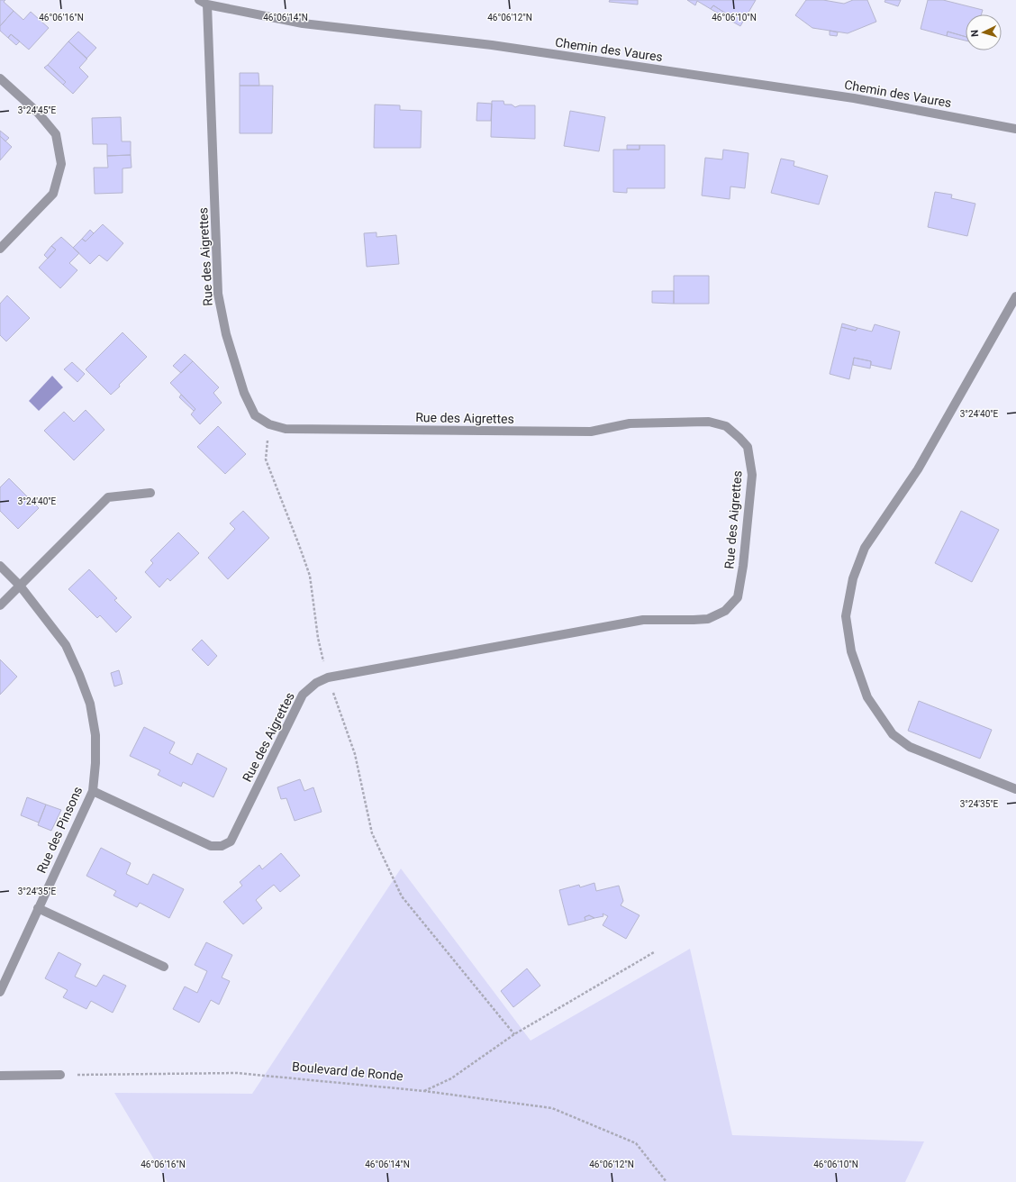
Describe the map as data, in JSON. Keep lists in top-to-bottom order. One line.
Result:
{"streets":{"street":["Chemin des Vaures","Rue des Aigrettes","Rue des Pinsons"],"path":["Boulevard de Ronde"]},"crossings":[["Chemin des Vaures","Rue des Aigrettes"],["Rue des Aigrettes","Rue des Pinsons"]],"north":"left","coordinates":["46°06'16\"N","46°06'14\"N","46°06'12\"N","46°06'10\"N","3°24'45\"E","3°24'40\"E","3°24'35\"E"]}
